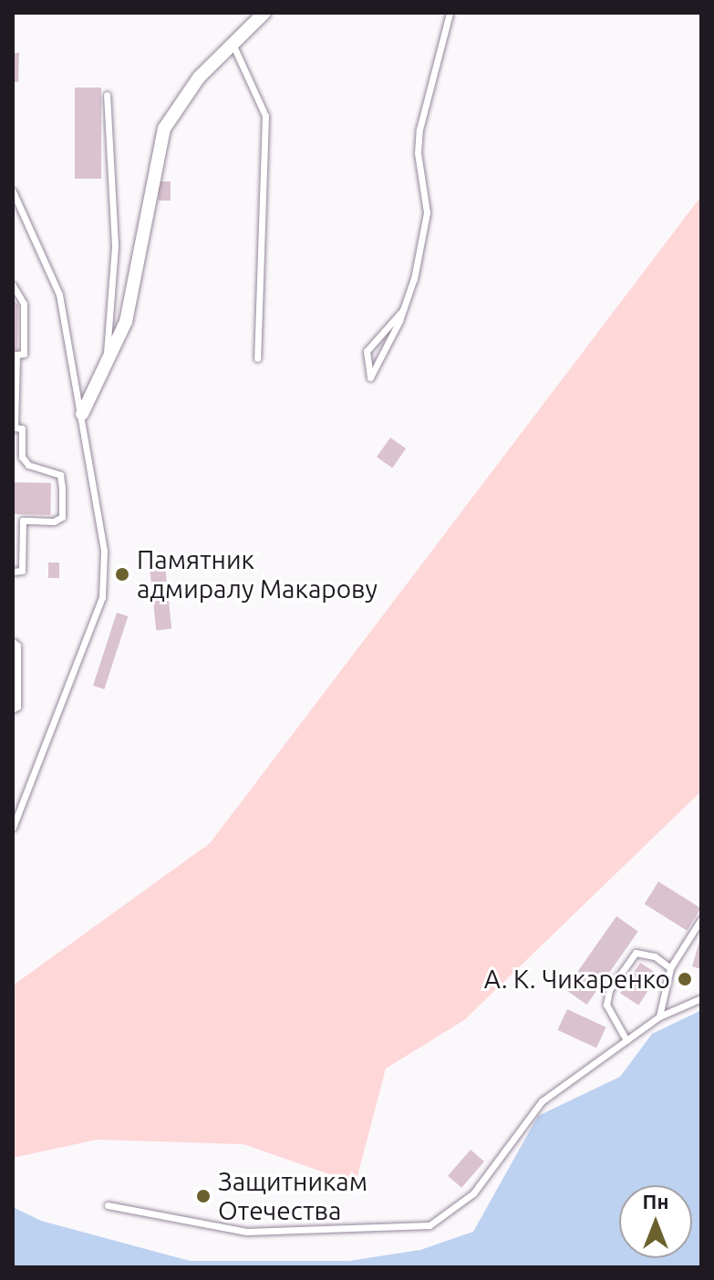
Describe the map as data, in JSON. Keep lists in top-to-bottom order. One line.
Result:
{"places":["Памятник адмиралу Макарову","А. К. Чикаренко","Защитникам Отечества"],"north":"top"}
